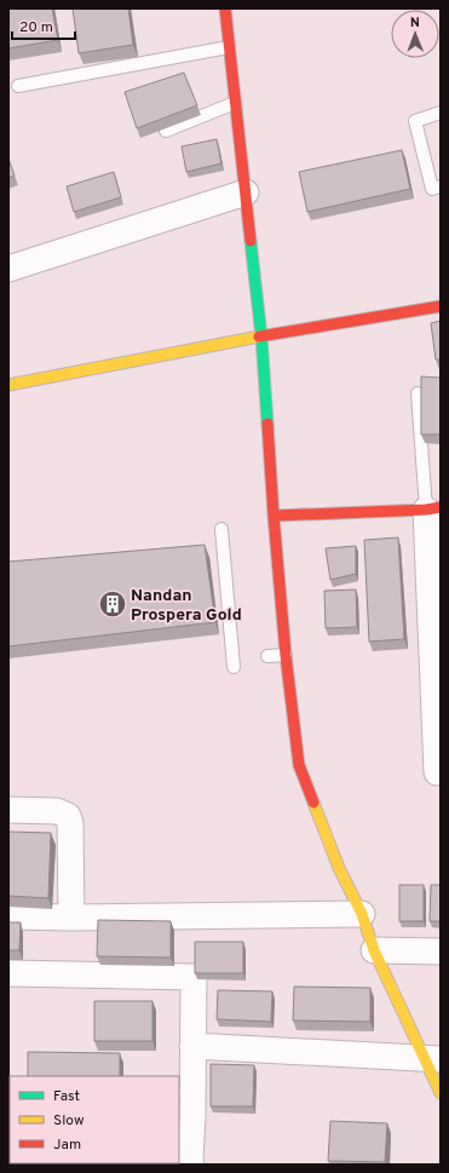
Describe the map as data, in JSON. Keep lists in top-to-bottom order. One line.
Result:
{"places":{"building":["Nandan Prospera Gold"]},"legend":["Fast","Slow","Jam"],"scale_bar":"20 m","north":"top"}
